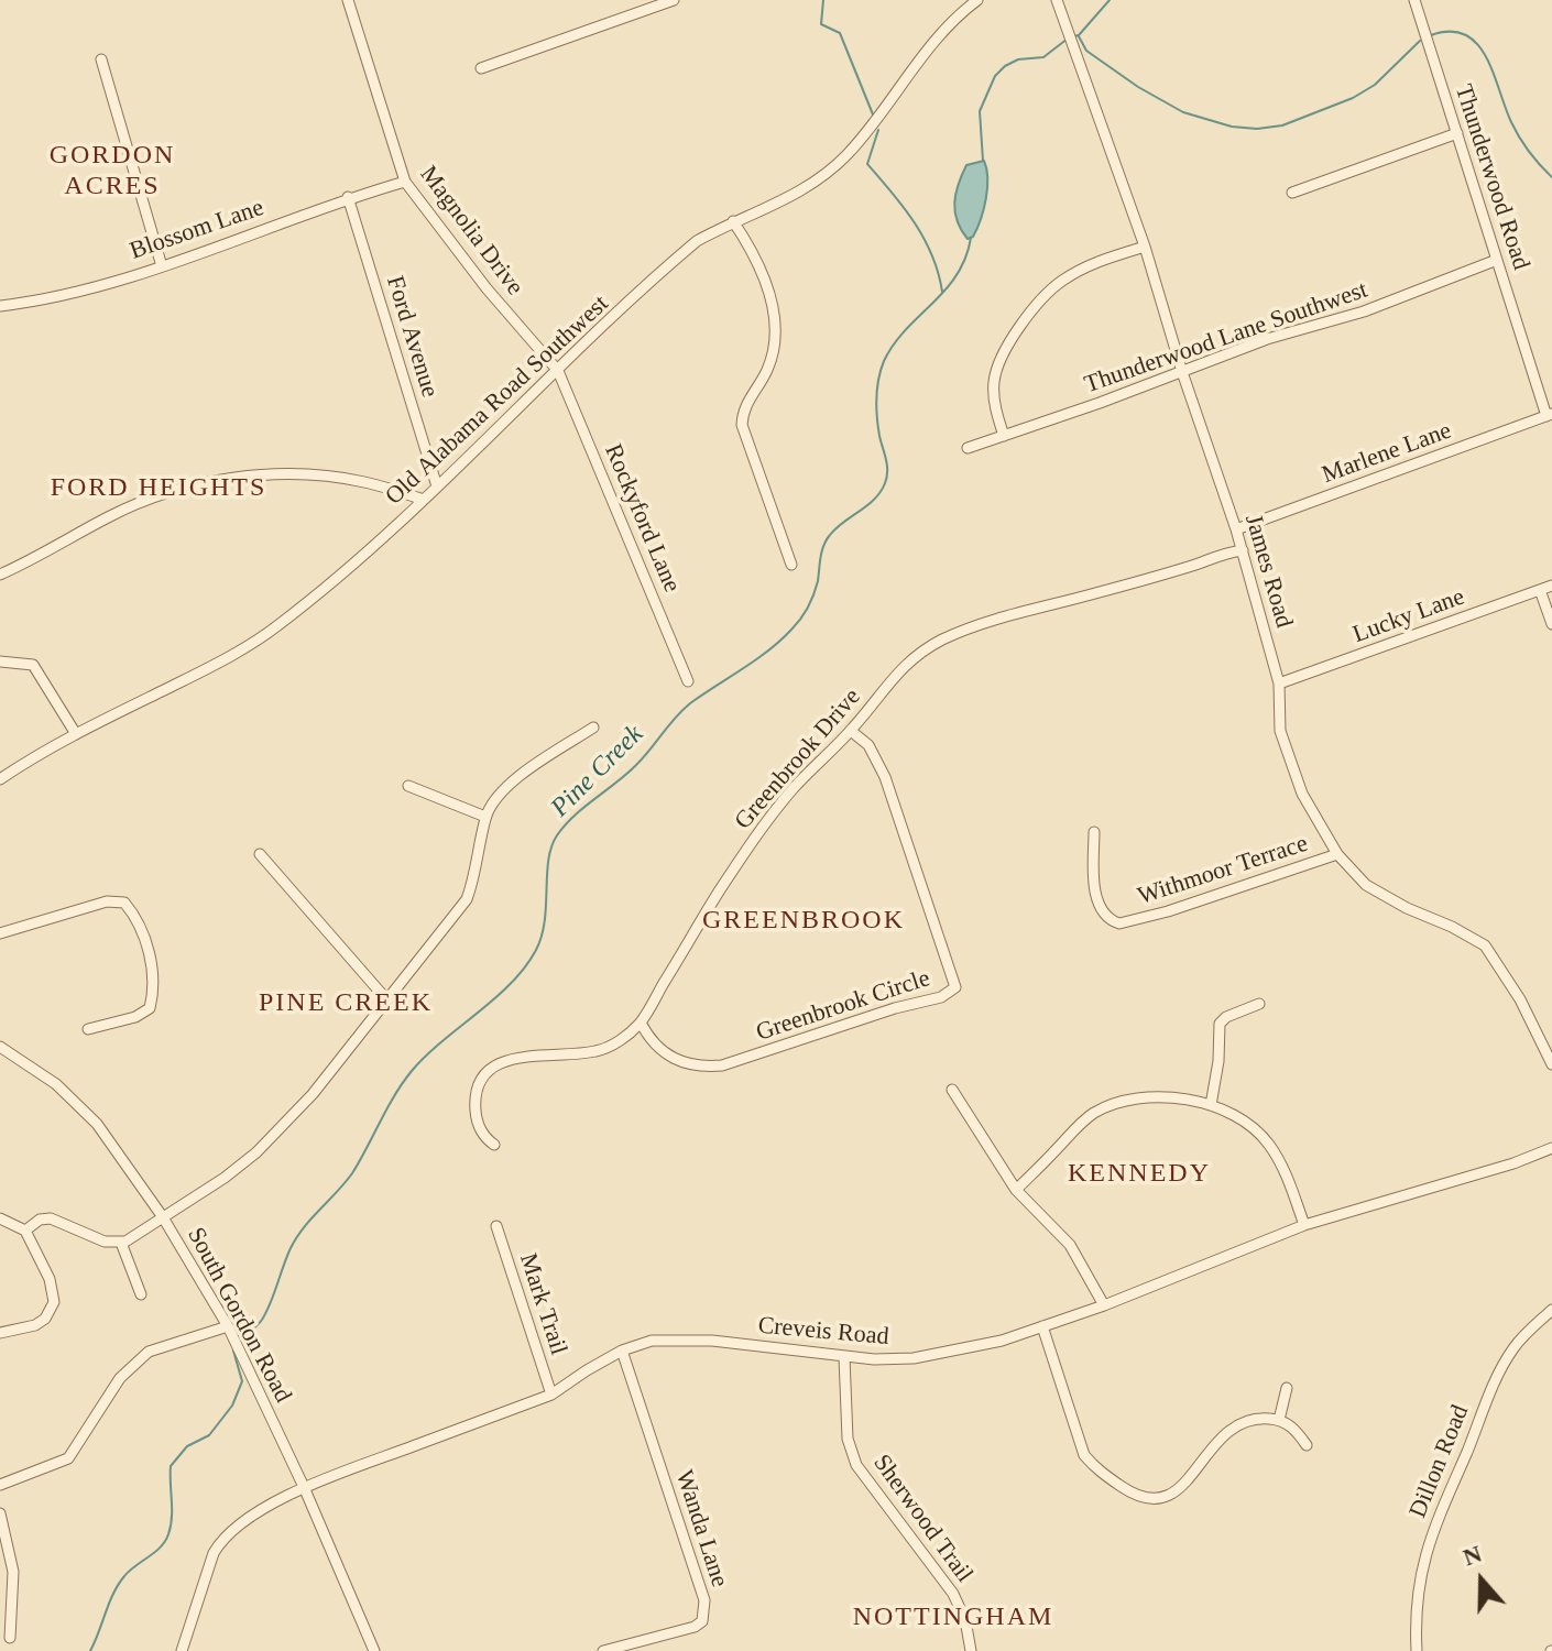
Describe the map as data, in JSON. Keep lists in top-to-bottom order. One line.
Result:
{"streets":{"street":["Thunderwood Road","Blossom Lane","Magnolia Drive","Ford Avenue","Thunderwood Lane Southwest","Old Alabama Road Southwest","Marlene Lane","Rockyford Lane","James Road","Lucky Lane","Greenbrook Drive","Withmoor Terrace","Greenbrook Circle","Mark Trail","South Gordon Road","Creveis Road","Dillon Road","Sherwood Trail","Wanda Lane"]},"crossings":[["Thunderwood Road","Thunderwood Lane Southwest"],["Thunderwood Road","Marlene Lane"],["Blossom Lane","Magnolia Drive"],["Blossom Lane","Ford Avenue"],["Magnolia Drive","Old Alabama Road Southwest"],["Magnolia Drive","Rockyford Lane"],["Ford Avenue","Old Alabama Road Southwest"],["Thunderwood Lane Southwest","James Road"],["Old Alabama Road Southwest","Rockyford Lane"],["Marlene Lane","James Road"],["James Road","Lucky Lane"],["James Road","Greenbrook Drive"],["James Road","Withmoor Terrace"],["Greenbrook Drive","Greenbrook Circle"],["Mark Trail","Creveis Road"],["South Gordon Road","Creveis Road"],["Creveis Road","Sherwood Trail"],["Creveis Road","Wanda Lane"]],"districts":["GORDON ACRES","FORD HEIGHTS","GREENBROOK","PINE CREEK","KENNEDY","NOTTINGHAM"],"water":["Pine Creek"],"north":"top"}
